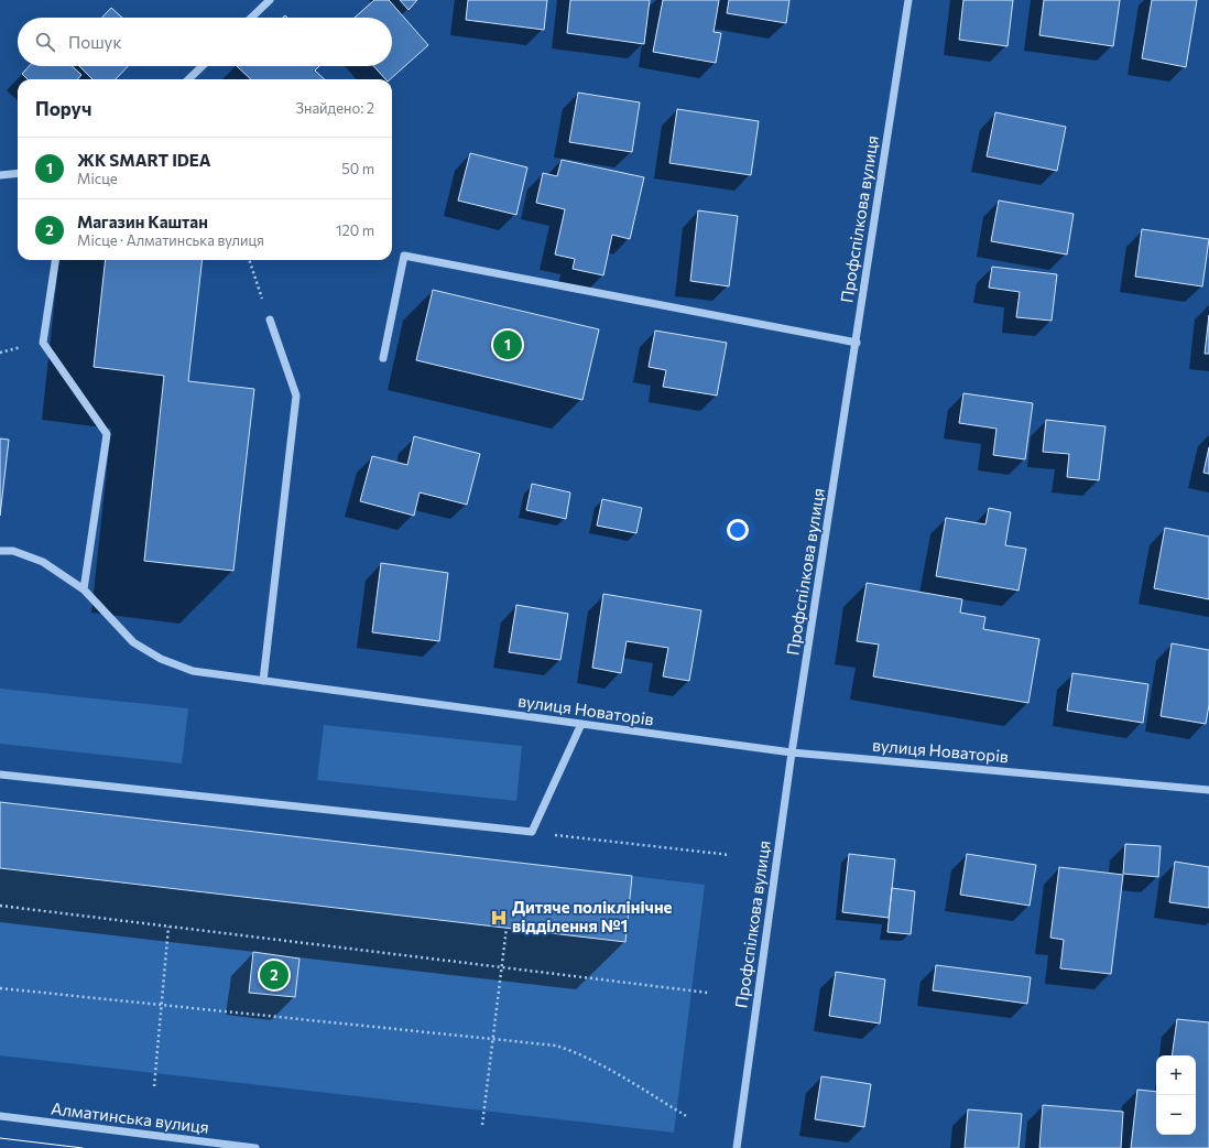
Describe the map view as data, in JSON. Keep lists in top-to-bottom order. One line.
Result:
{"streets":{"street":["Профспілкова вулиця","вулиця Новаторів","Алматинська вулиця"]},"crossings":[["Профспілкова вулиця","вулиця Новаторів"]],"places":{"hospital":["Дитяче поліклінічне відділення №1"]},"page":{"search":"Пошук","heading":["Поруч","Знайдено: 2"],"list":[{"mark":"1","name":"ЖК SMART IDEA","note":"Місце","value":"50 m"},{"mark":"2","name":"Магазин Каштан","note":"Місце · Алматинська вулиця","value":"120 m"}],"pins":["1","2"],"map_buttons":["+","−"]}}
